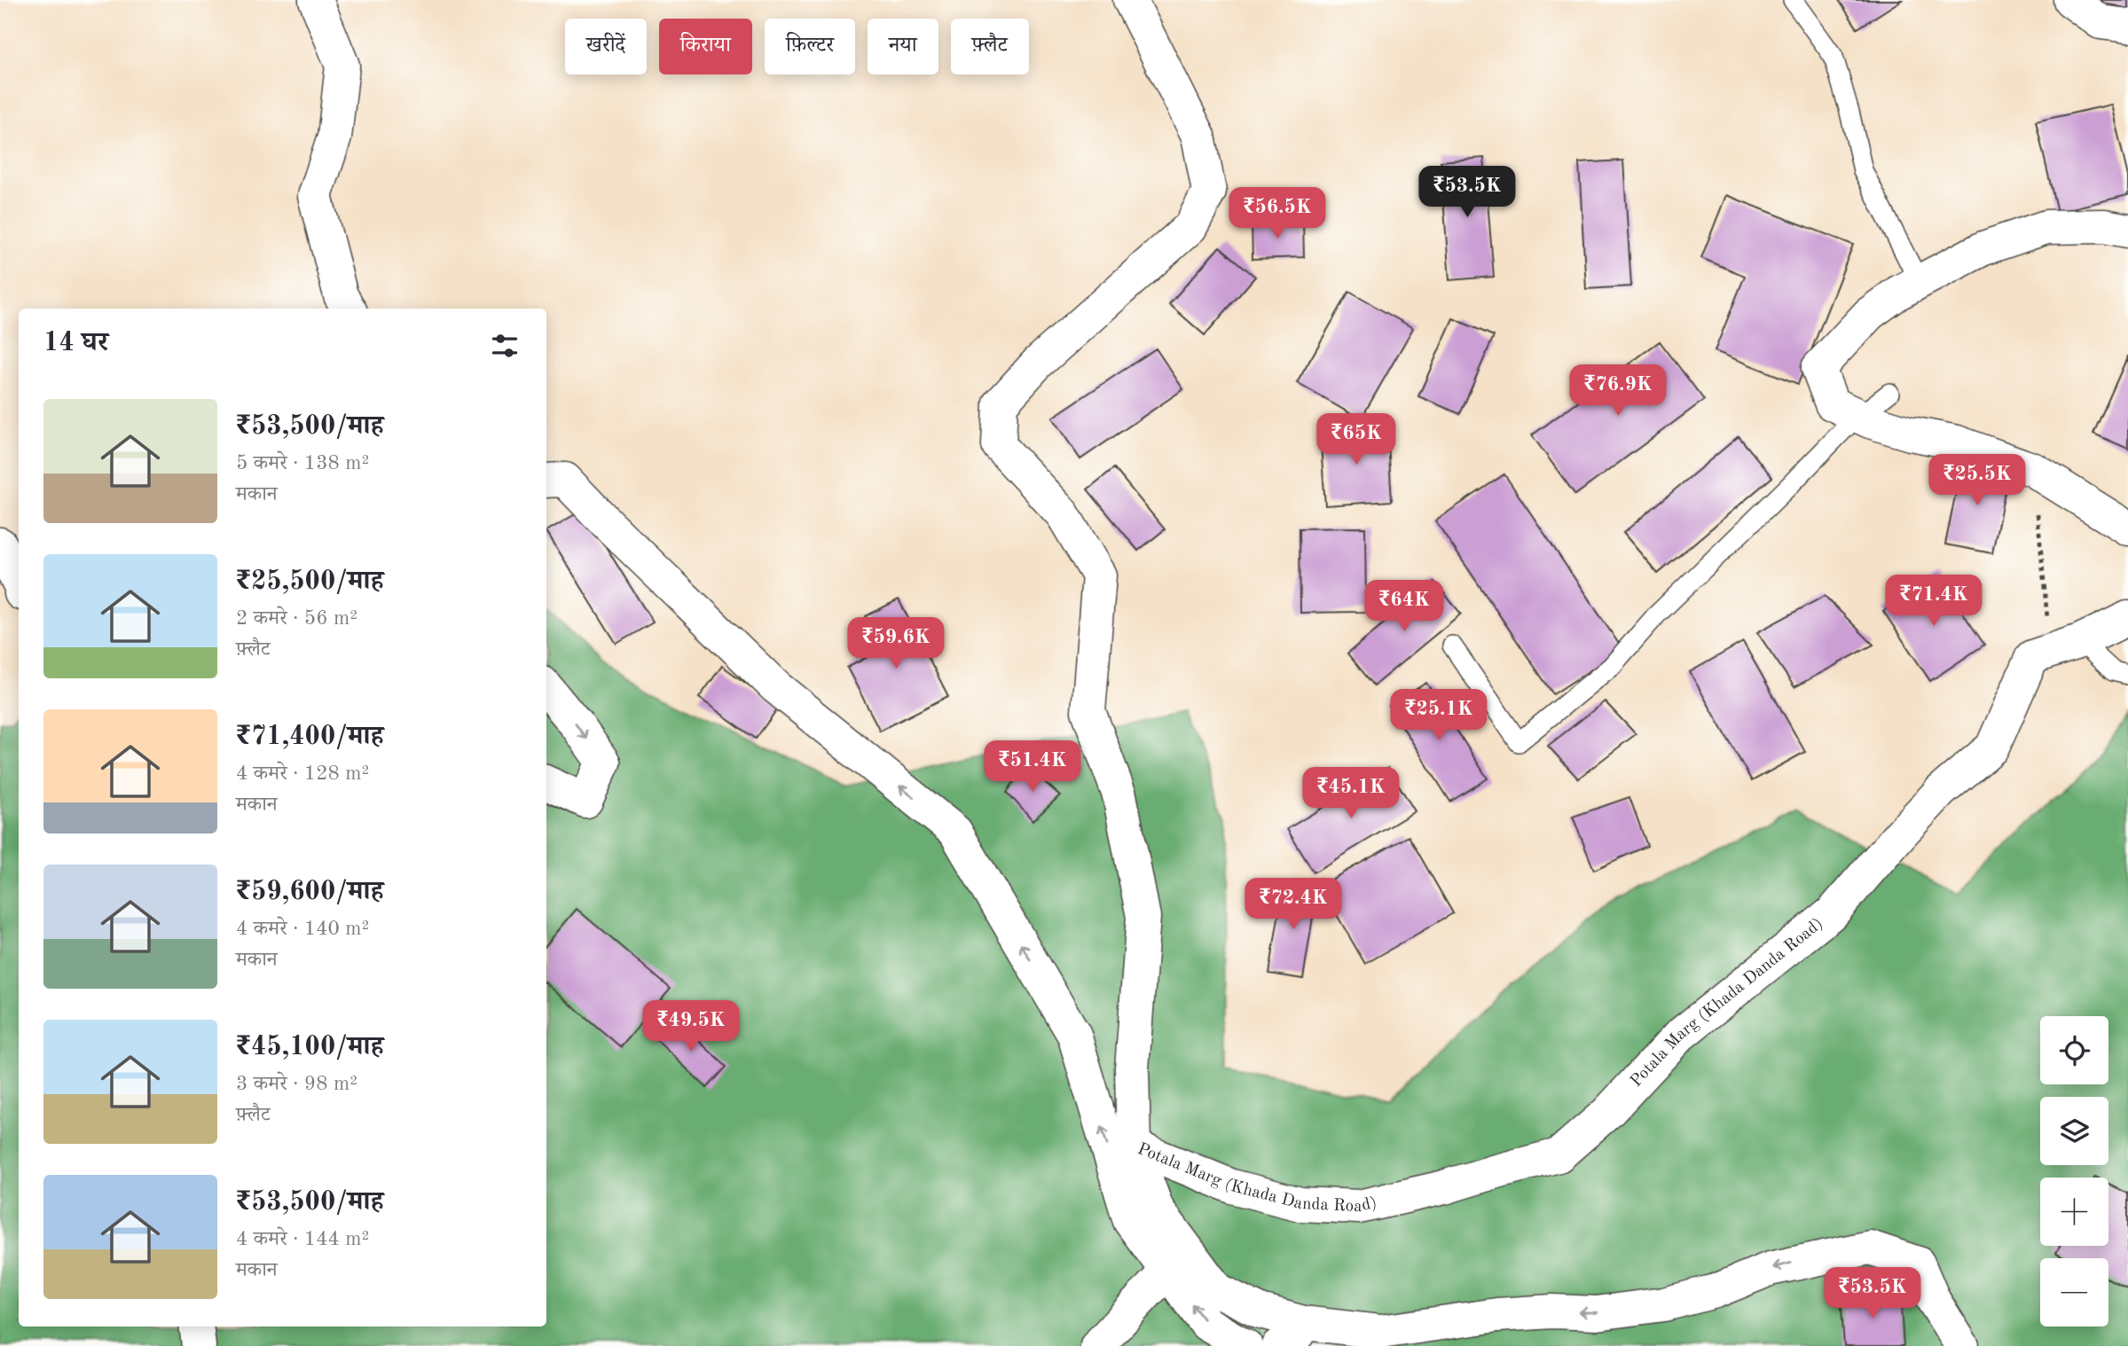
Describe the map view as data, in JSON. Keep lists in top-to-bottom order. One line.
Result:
{"streets":{"street":["Potala Marg (Khada Danda Road)"]},"page":{"chip":["खरीदें","किराया","फ़िल्टर","नया","फ़्लैट"],"price":["₹53.5K","₹56.5K","₹76.9K","₹65K","₹25.5K","₹71.4K","₹64K","₹59.6K","₹25.1K","₹51.4K","₹45.1K","₹72.4K","₹49.5K","₹53.5K"],"heading":"14 घर","list":[{"name":"₹53,500/माह","note":"5 कमरे · 138 m² · मकान"},{"name":"₹25,500/माह","note":"2 कमरे · 56 m² · फ़्लैट"},{"name":"₹71,400/माह","note":"4 कमरे · 128 m² · मकान"},{"name":"₹59,600/माह","note":"4 कमरे · 140 m² · मकान"},{"name":"₹45,100/माह","note":"3 कमरे · 98 m² · फ़्लैट"},{"name":"₹53,500/माह","note":"4 कमरे · 144 m² · मकान"}],"map_buttons":["+","−"]}}
